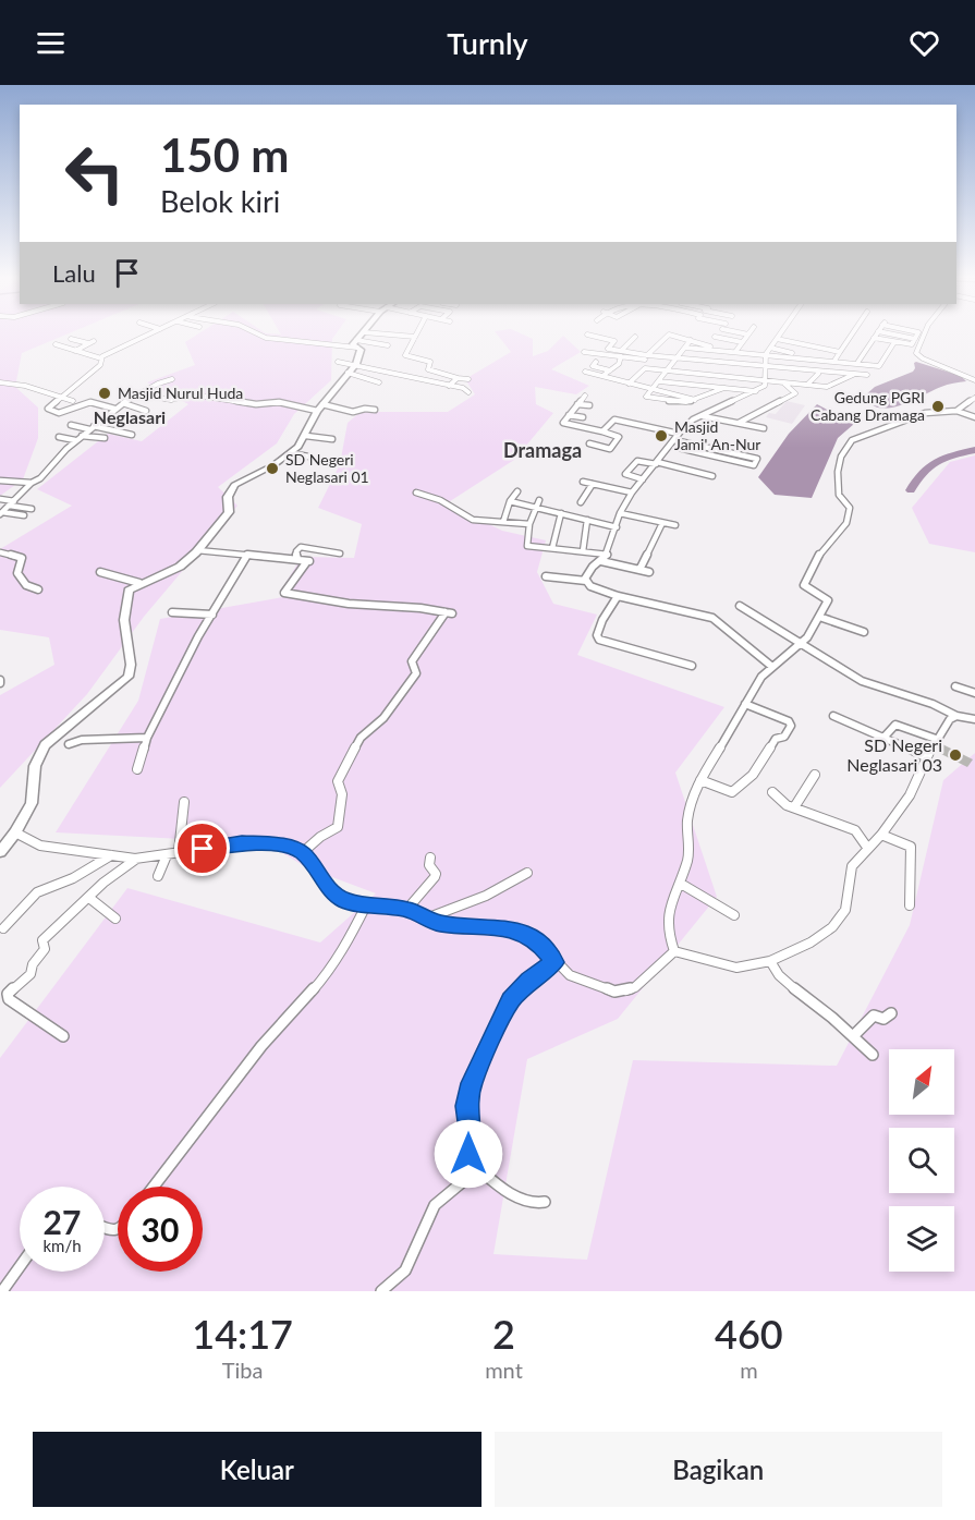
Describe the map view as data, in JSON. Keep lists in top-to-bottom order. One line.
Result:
{"districts":["Neglasari","Dramaga"],"places":["Masjid Nurul Huda","Gedung PGRI Cabang Dramaga","Masjid Jami' An-Nur","SD Negeri Neglasari 01","SD Negeri Neglasari 03"],"north":"top right","page":{"header":"Turnly","turn":["150 m","Belok kiri"],"then":"Lalu","speed":"27 km/h","limit":"30","eta":["14:17","Tiba","2","mnt","460","m"],"buttons":["Keluar","Bagikan"]}}
